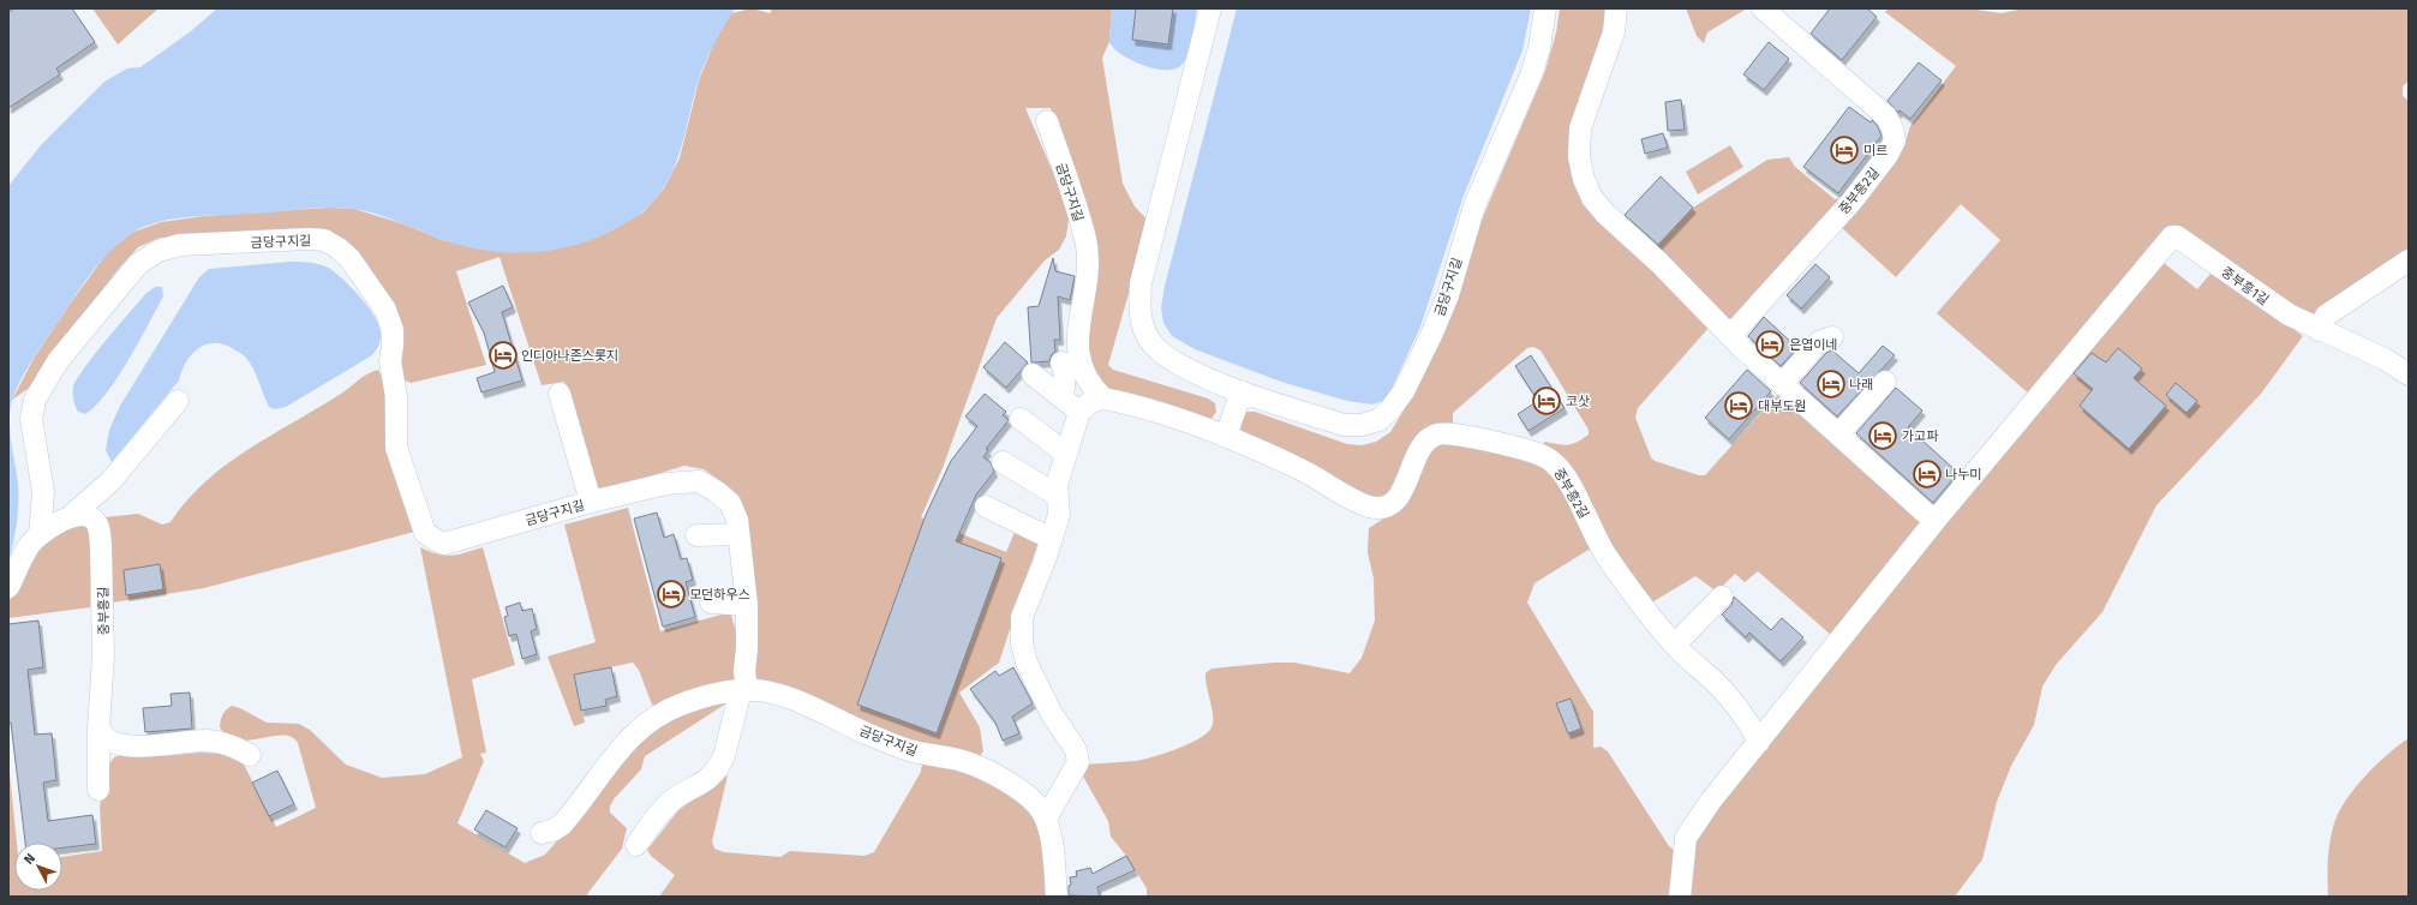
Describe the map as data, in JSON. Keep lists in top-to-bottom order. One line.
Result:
{"streets":{"lane":["중부흥2길","금당구지길","중부흥1길","중부흥길"]},"places":{"hotel":["미르","은엽이네","인디아나존스롯지","나래","코삿","대부도원","가고파","나누미","모던하우스"]},"north":"top left"}
